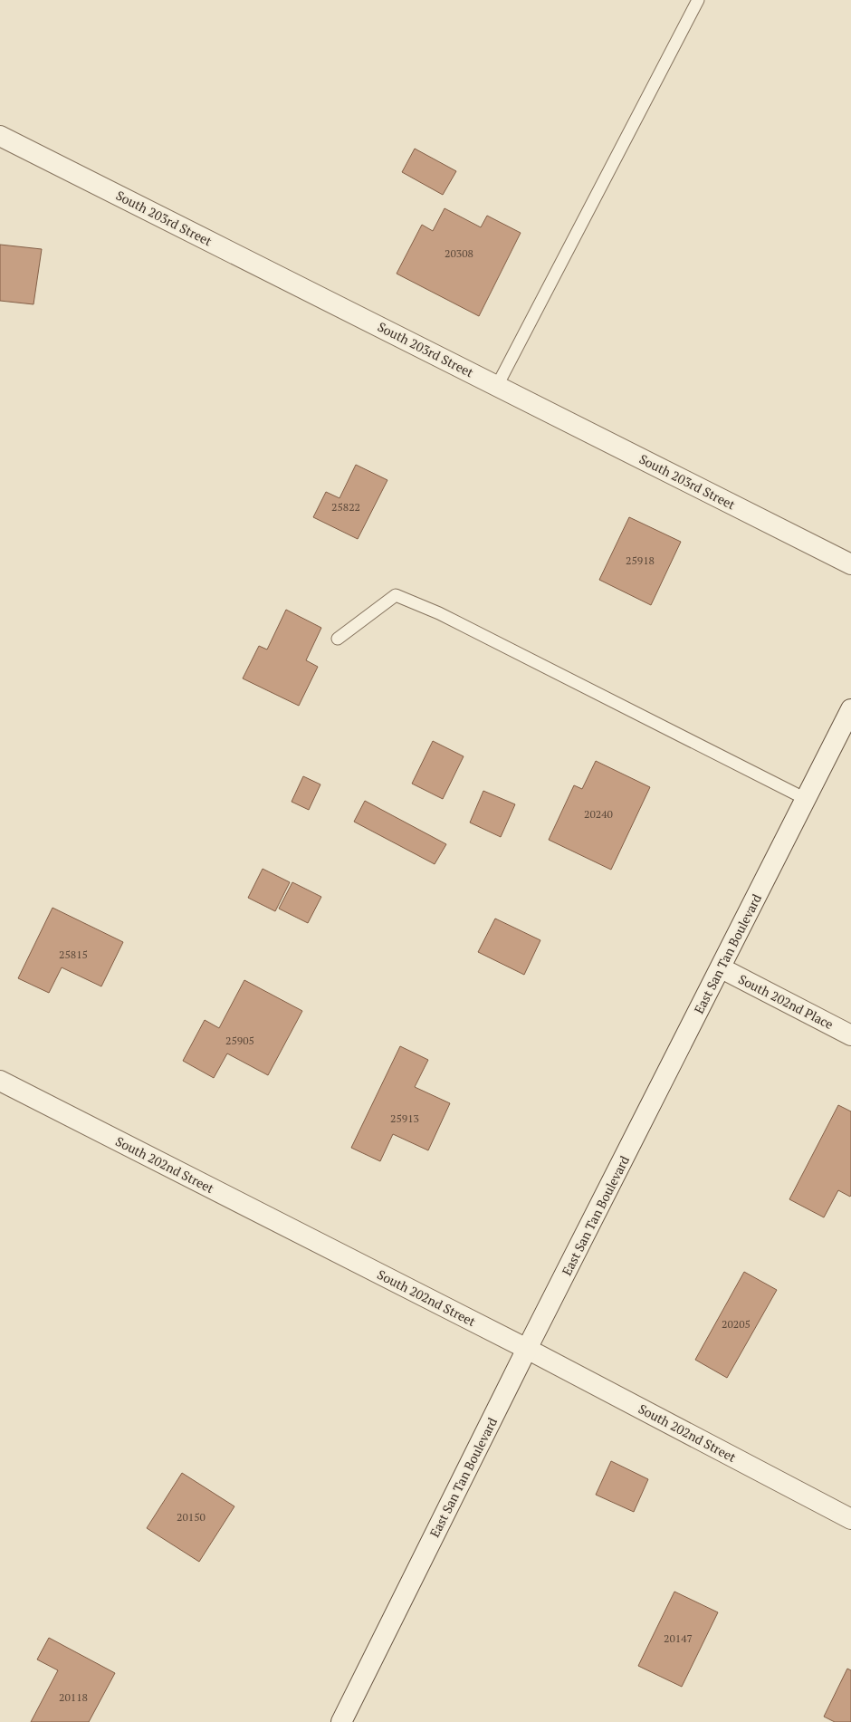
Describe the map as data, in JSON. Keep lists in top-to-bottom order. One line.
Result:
{"streets":{"street":["South 203rd Street","East San Tan Boulevard","South 202nd Place","South 202nd Street"]},"crossings":[["East San Tan Boulevard","South 202nd Place"],["East San Tan Boulevard","South 202nd Street"]],"house_numbers":["20308","25822","25918","20240","25815","25905","25913","20205","20150","20147","20118"]}
